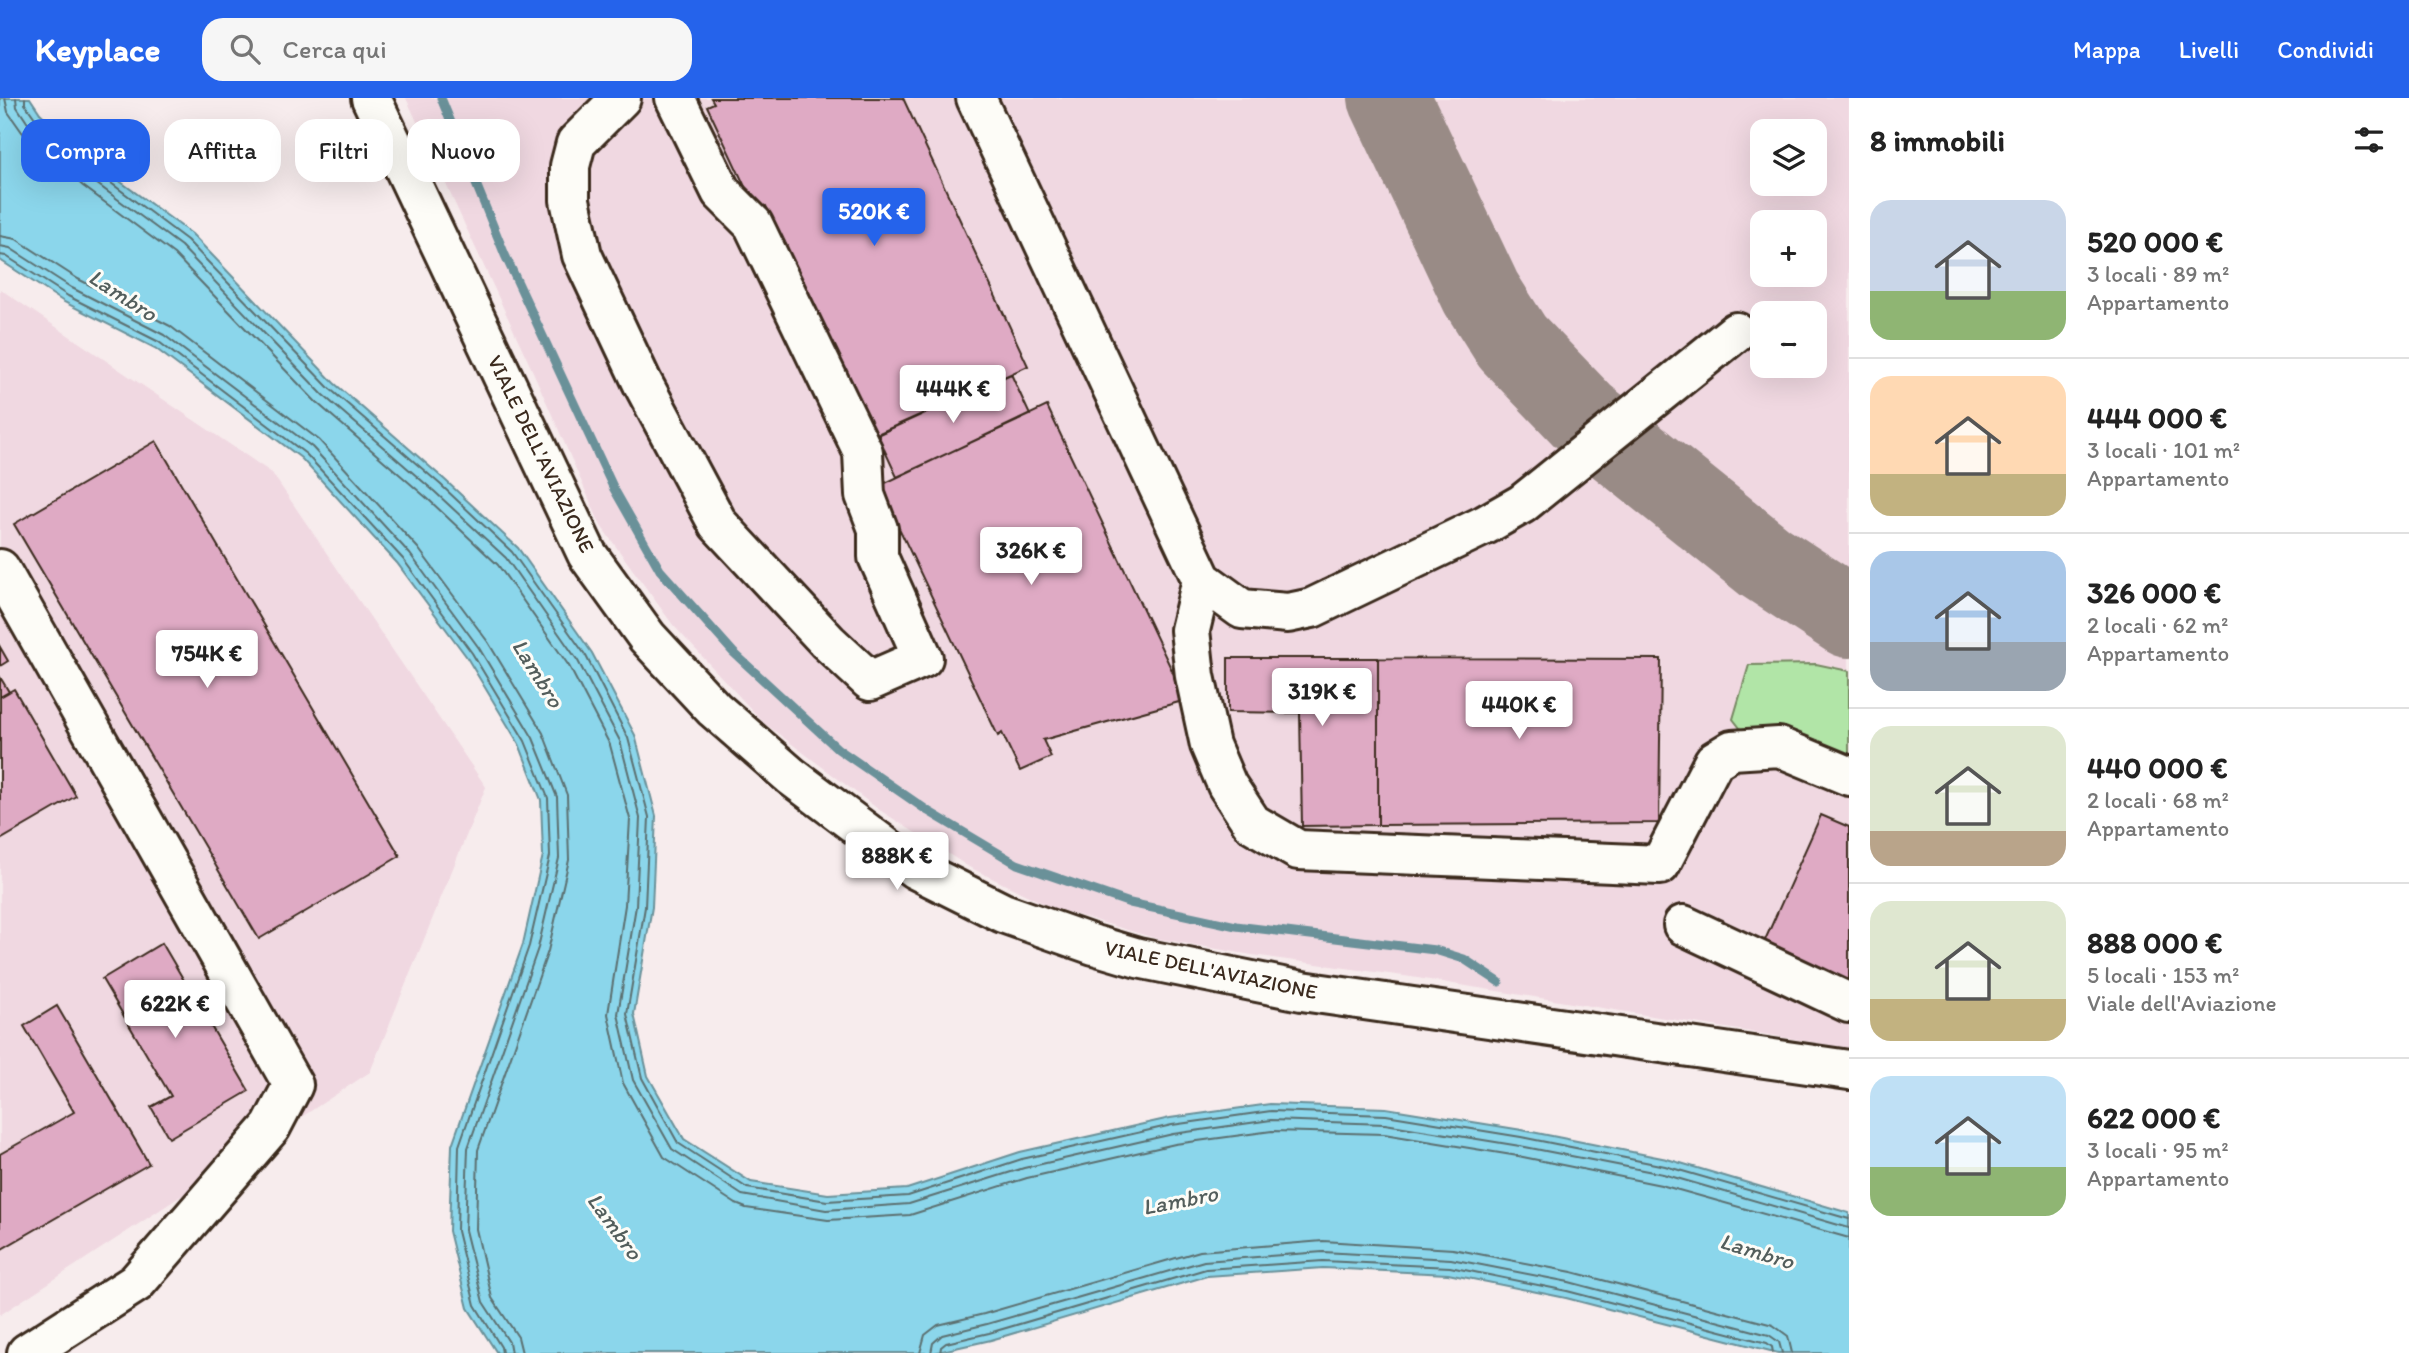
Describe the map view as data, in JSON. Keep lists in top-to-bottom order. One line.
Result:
{"streets":{"street":["VIALE DELL'AVIAZIONE"]},"water":["Lambro"],"page":{"header":"Keyplace","search":"Cerca qui","nav":["Mappa","Livelli","Condividi"],"heading":"8 immobili","map_buttons":["+","−"],"chip":["Compra","Affitta","Filtri","Nuovo"],"list":[{"name":"520 000 €","note":"3 locali · 89 m² · Appartamento"},{"name":"444 000 €","note":"3 locali · 101 m² · Appartamento"},{"name":"326 000 €","note":"2 locali · 62 m² · Appartamento"},{"name":"440 000 €","note":"2 locali · 68 m² · Appartamento"},{"name":"888 000 €","note":"5 locali · 153 m² · Viale dell'Aviazione"},{"name":"622 000 €","note":"3 locali · 95 m² · Appartamento"}],"price":["520K €","444K €","326K €","754K €","319K €","440K €","888K €","622K €"]}}
